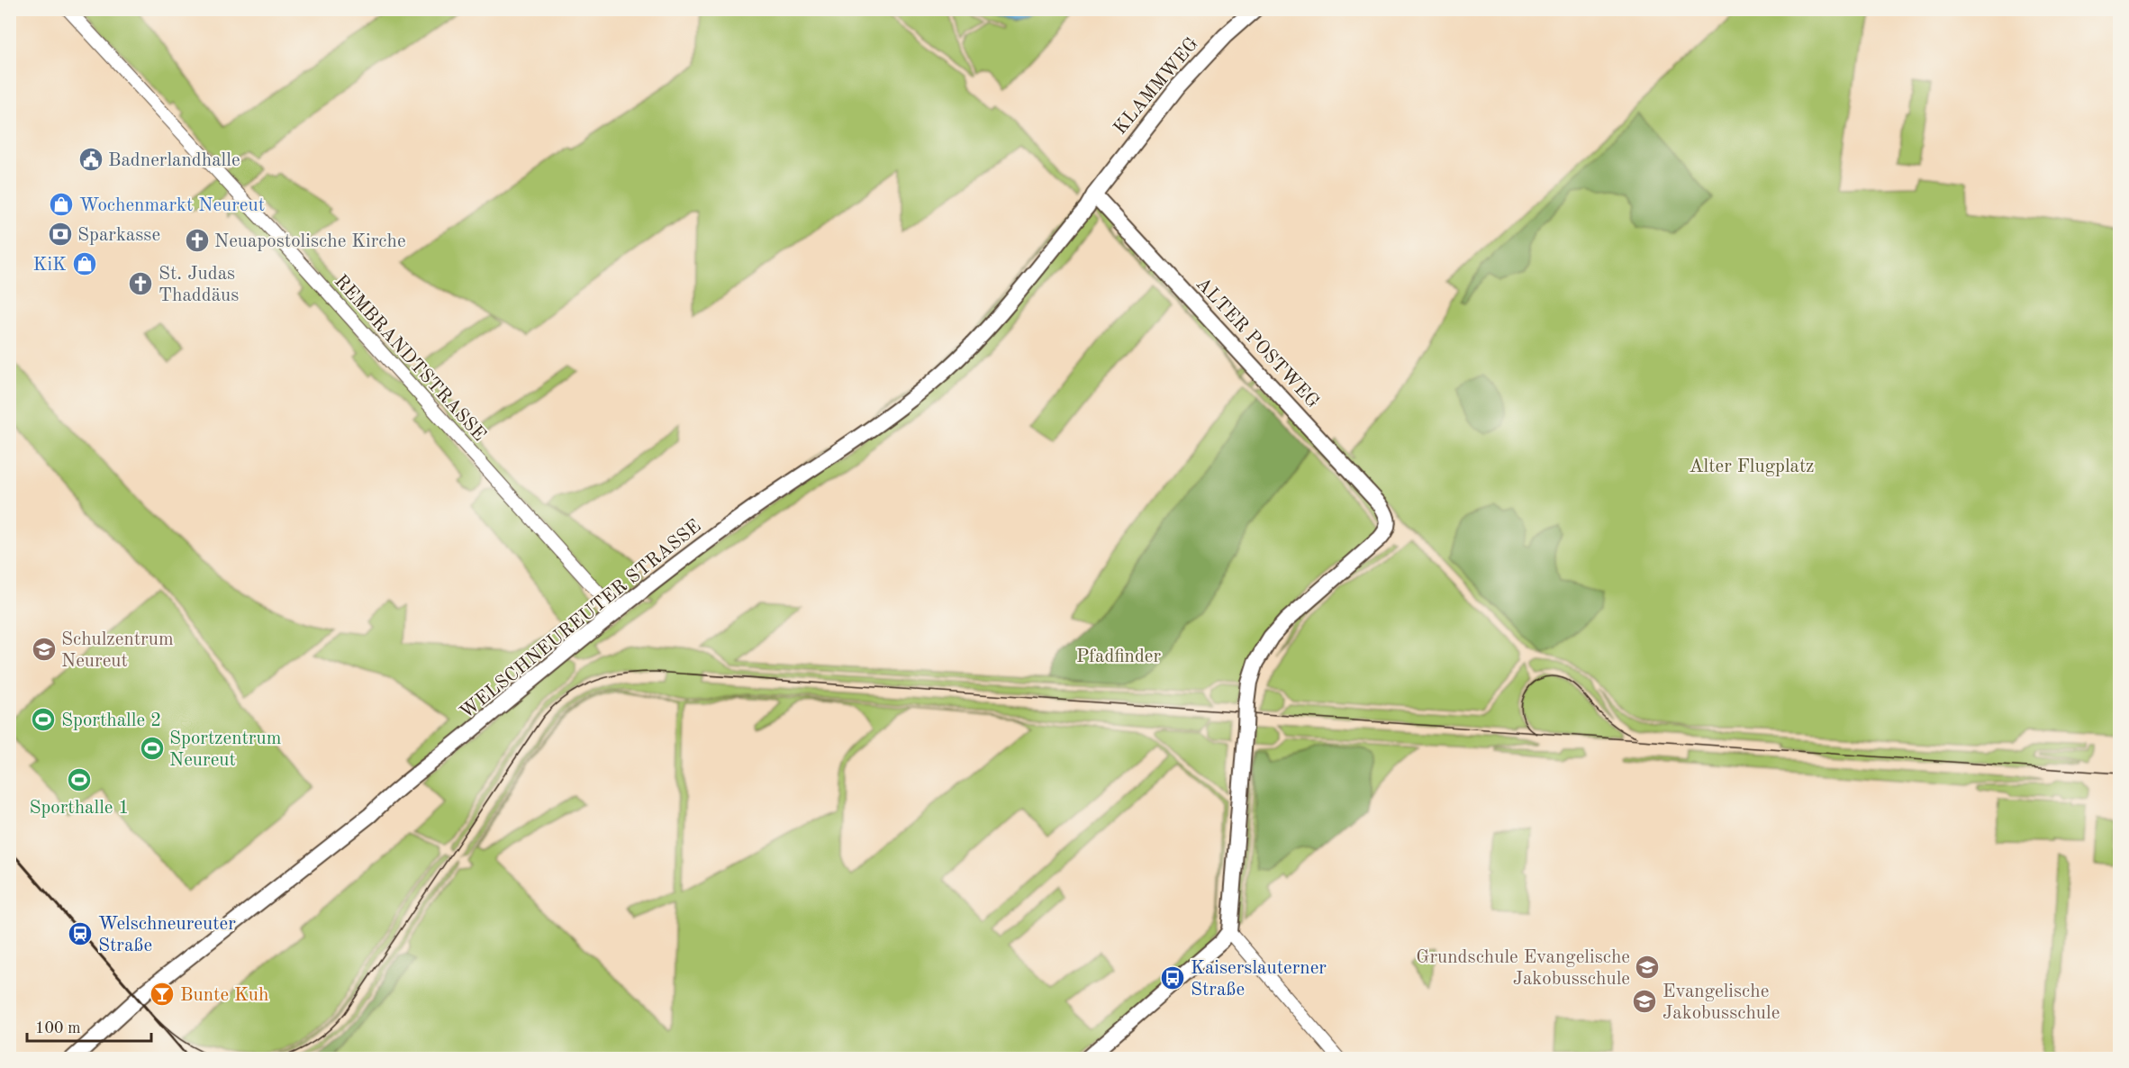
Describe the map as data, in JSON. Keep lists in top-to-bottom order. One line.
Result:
{"streets":{"main road":["KLAMMWEG","ALTER POSTWEG","WELSCHNEUREUTER STRASSE"],"street":["REMBRANDTSTRASSE"]},"crossings":[["KLAMMWEG","ALTER POSTWEG"],["KLAMMWEG","WELSCHNEUREUTER STRASSE"],["ALTER POSTWEG","WELSCHNEUREUTER STRASSE"],["REMBRANDTSTRASSE","WELSCHNEUREUTER STRASSE"]],"parks":["Alter Flugplatz","Pfadfinder"],"places":{"public building":["Badnerlandhalle"],"shop":["Wochenmarkt Neureut","KiK"],"bank":["Sparkasse"],"church":["Neuapostolische Kirche","St. Judas Thaddäus"],"school or university":["Schulzentrum Neureut","Grundschule Evangelische Jakobusschule","Evangelische Jakobusschule"],"sports":["Sporthalle 2","Sportzentrum Neureut","Sporthalle 1"],"station":["Welschneureuter Straße"],"bus stop":["Kaiserslauterner Straße"],"bar":["Bunte Kuh"]},"scale_bar":"100 m"}
